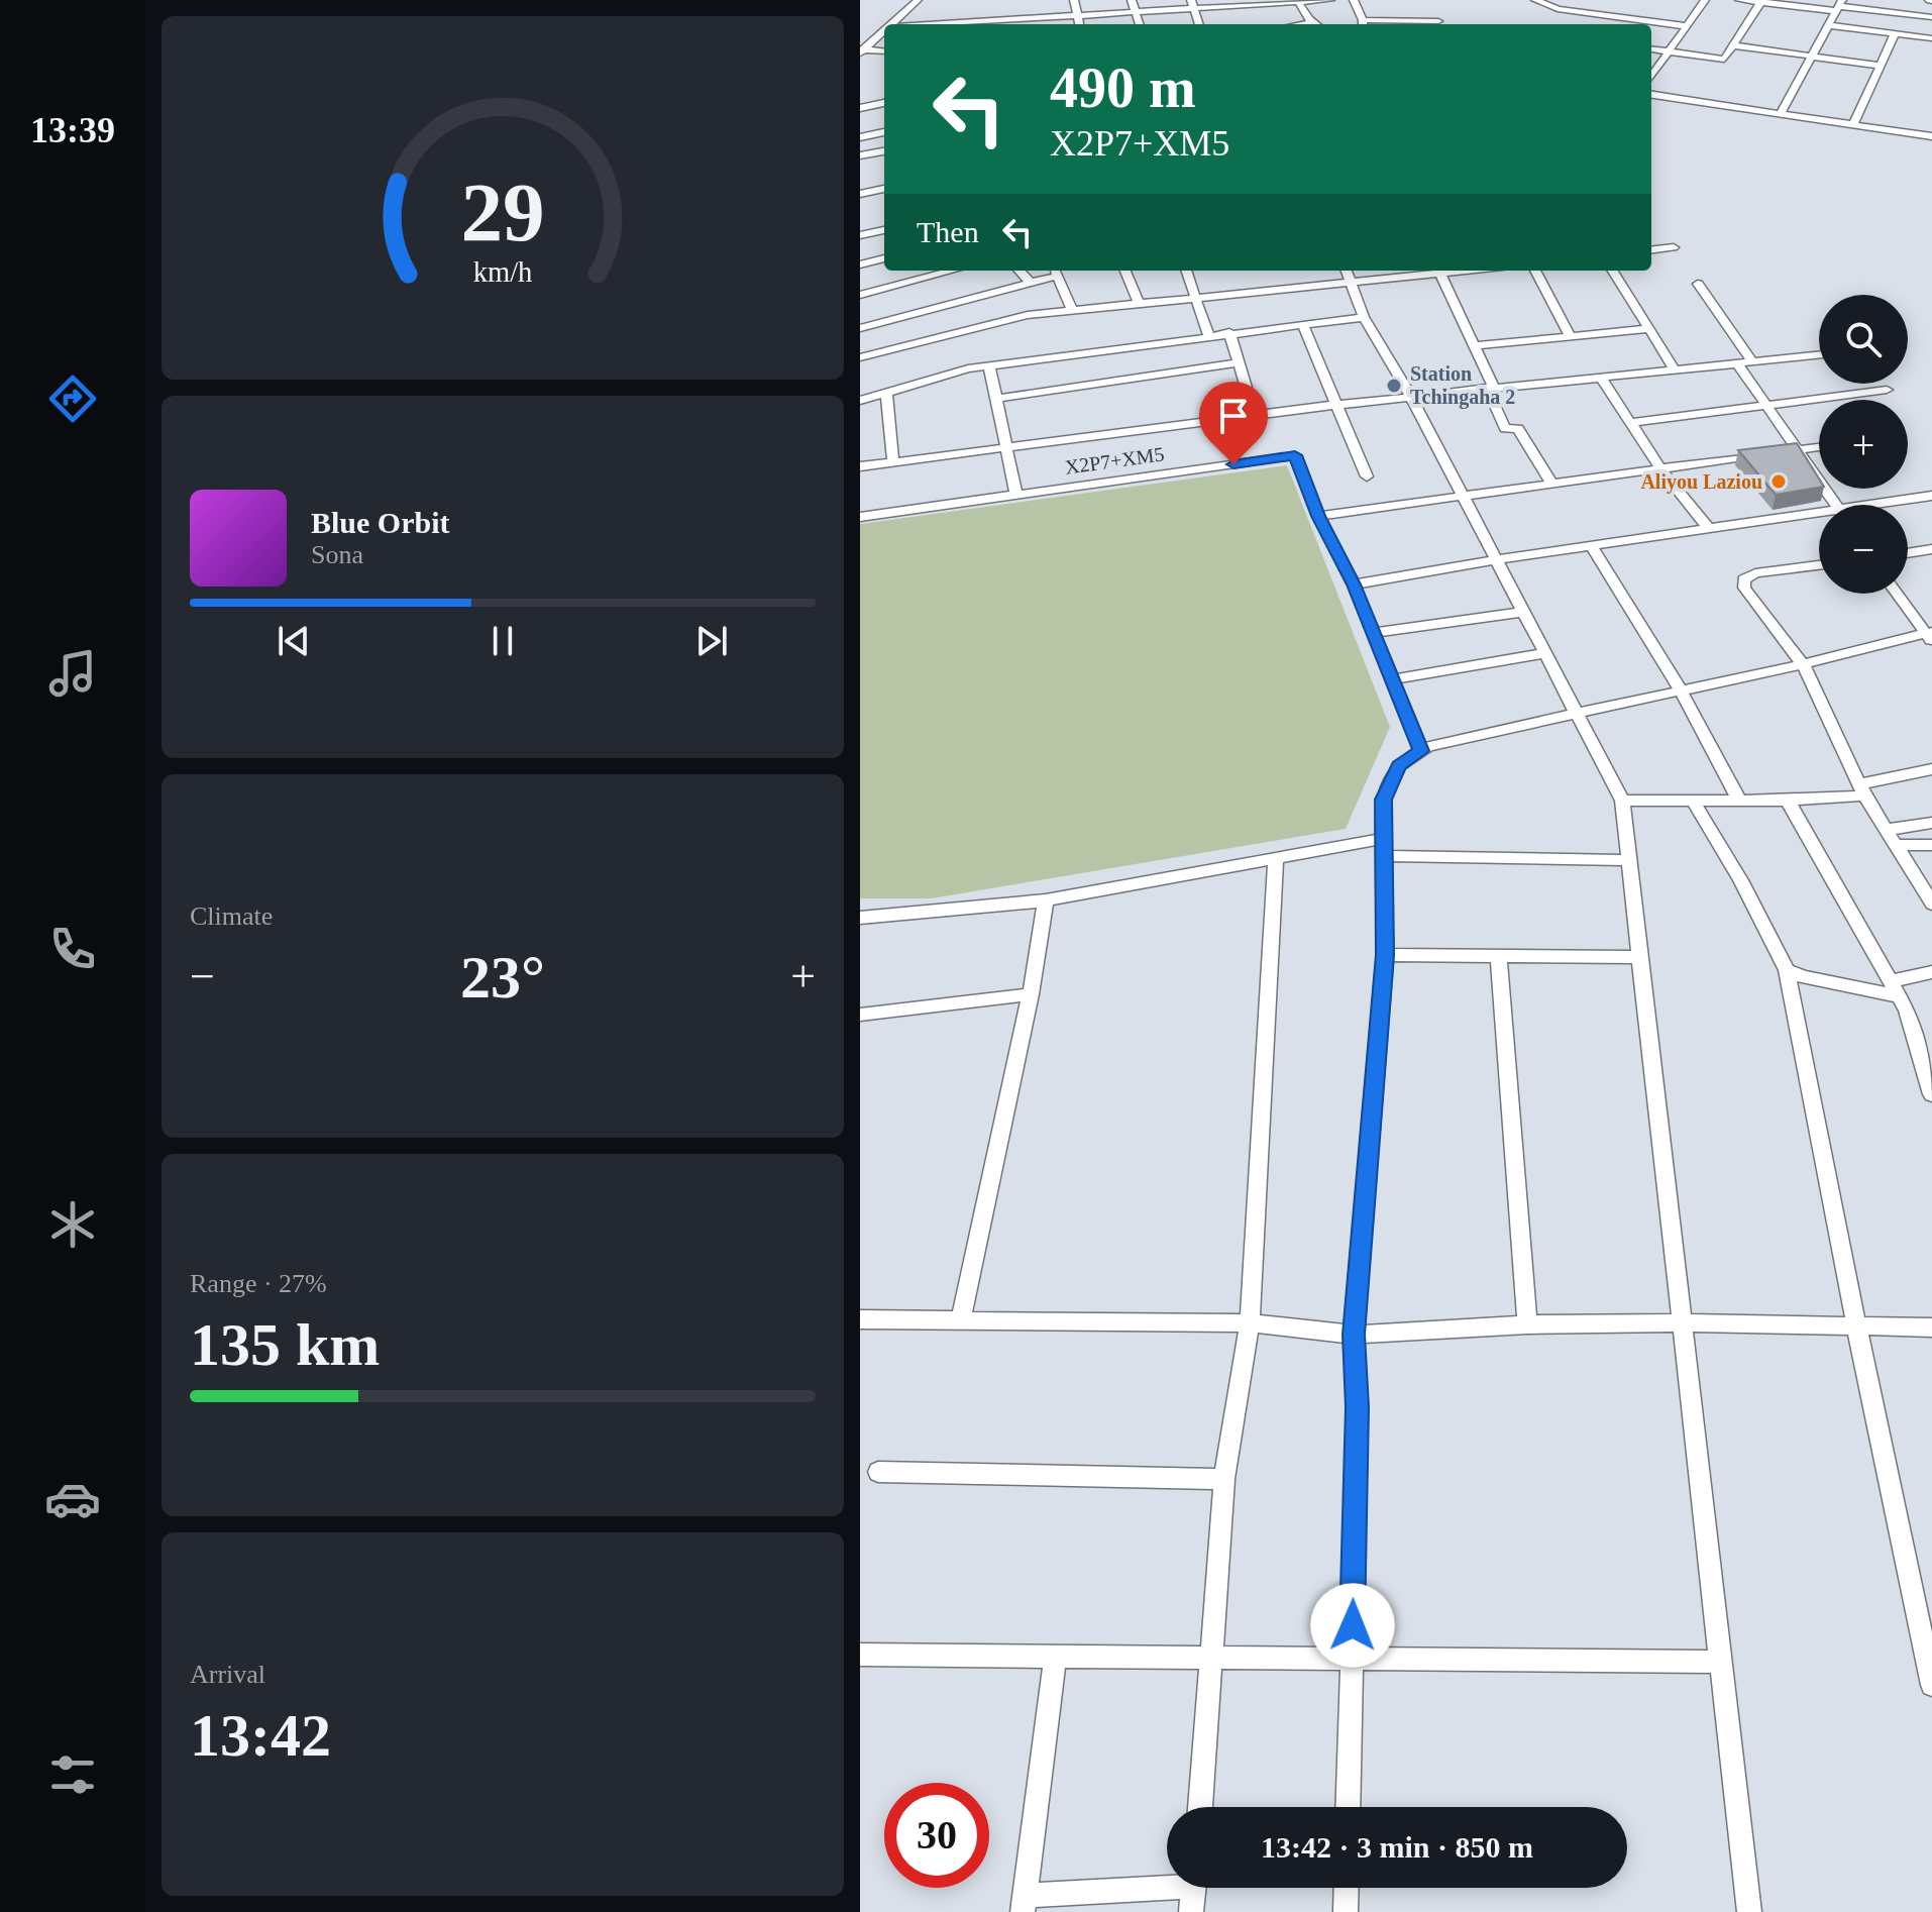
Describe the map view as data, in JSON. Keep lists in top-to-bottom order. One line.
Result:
{"streets":{"street":["X2P7+XM5"]},"places":["Station Tchingaha 2","Aliyou Laziou"],"page":{"tabs":"13:39","turn":["490 m","X2P7+XM5"],"then":"Then","map_buttons":["+","−"],"song":["Blue Orbit","Sona"],"tile":["Climate",["Range · 27%","135 km"],["Arrival","13:42"]],"heat":["−","23°","+"],"limit":"30","trip":"13:42 · 3 min · 850 m","gauge":["29","km/h"]}}
